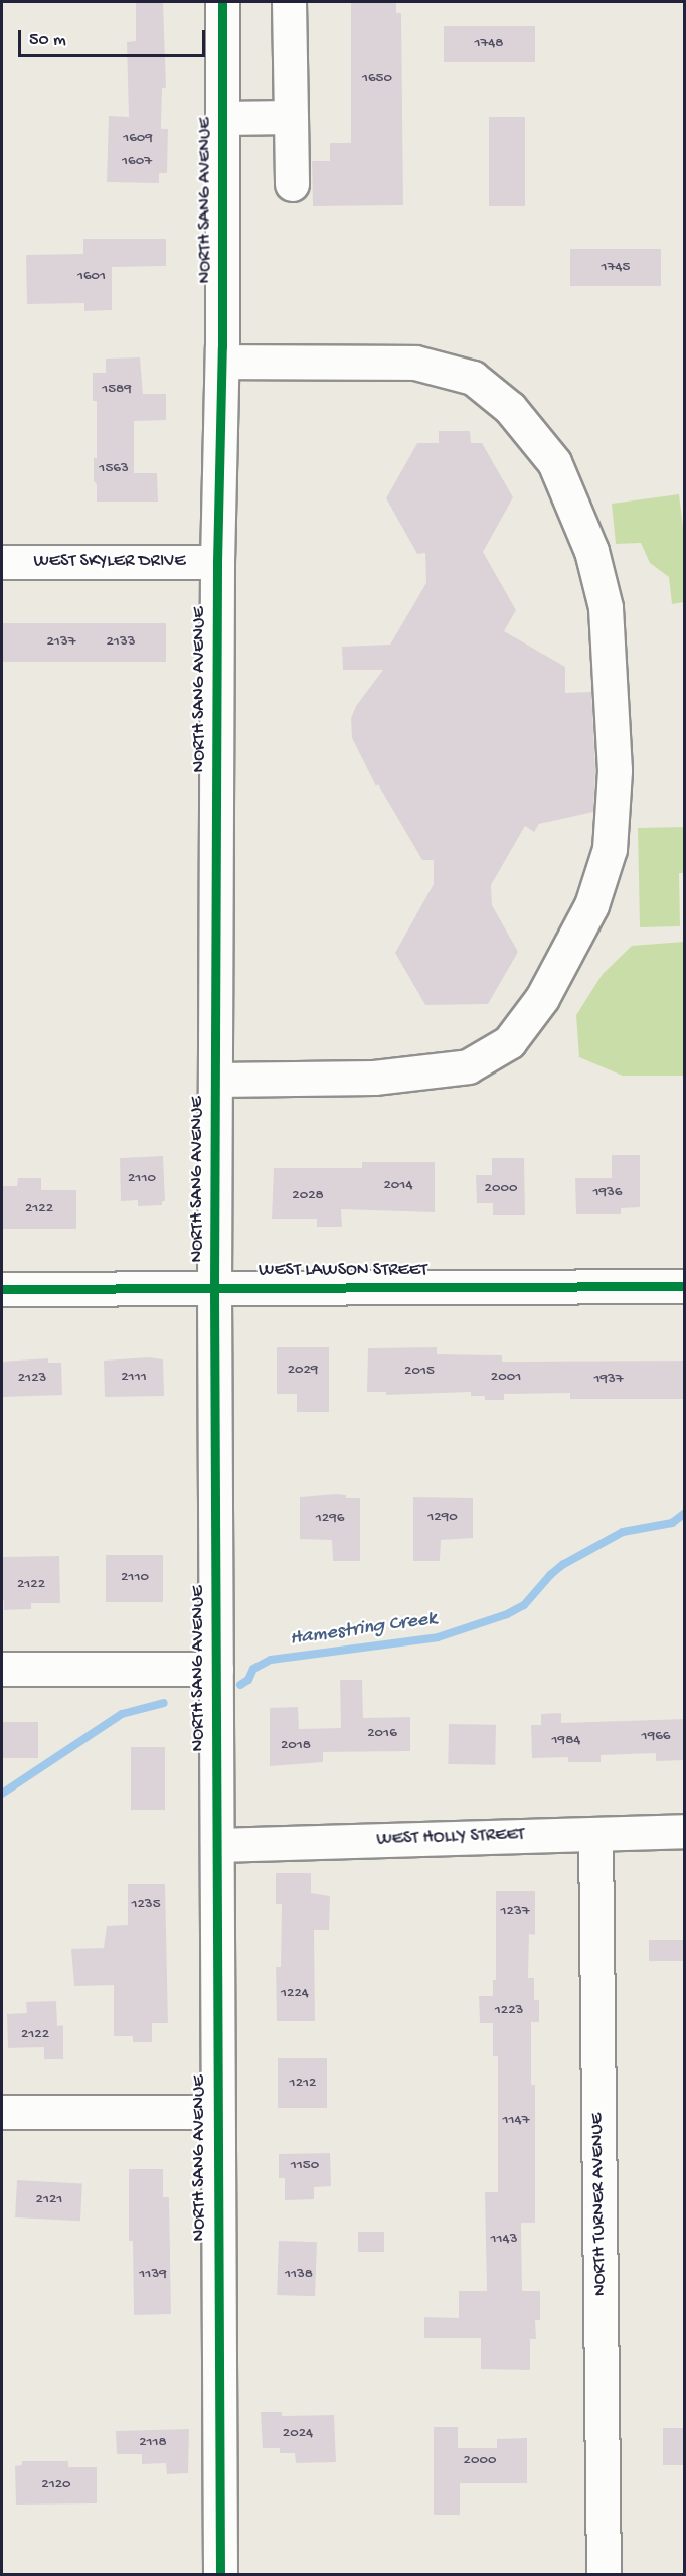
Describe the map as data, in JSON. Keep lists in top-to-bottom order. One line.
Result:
{"streets":{"street":["NORTH SANG AVENUE","WEST SKYLER DRIVE","WEST LAWSON STREET","WEST HOLLY STREET","NORTH TURNER AVENUE"]},"crossings":[["NORTH SANG AVENUE","WEST SKYLER DRIVE"],["NORTH SANG AVENUE","WEST LAWSON STREET"],["NORTH SANG AVENUE","WEST HOLLY STREET"],["WEST HOLLY STREET","NORTH TURNER AVENUE"]],"water":["Hamestring Creek"],"house_numbers":["1748","1650","1609","1607","1745","1601","1589","1563","2137","2133","2110","2014","2000","1936","2028","2122","2029","2015","2111","2001","2123","1937","1290","1296","2110","2122","2016","1966","1984","2018","1235","1237","1224","1223","2122","1212","1147","1150","2121","1143","1139","1138","2024","2118","2000","2120"],"scale_bar":"50 m"}
